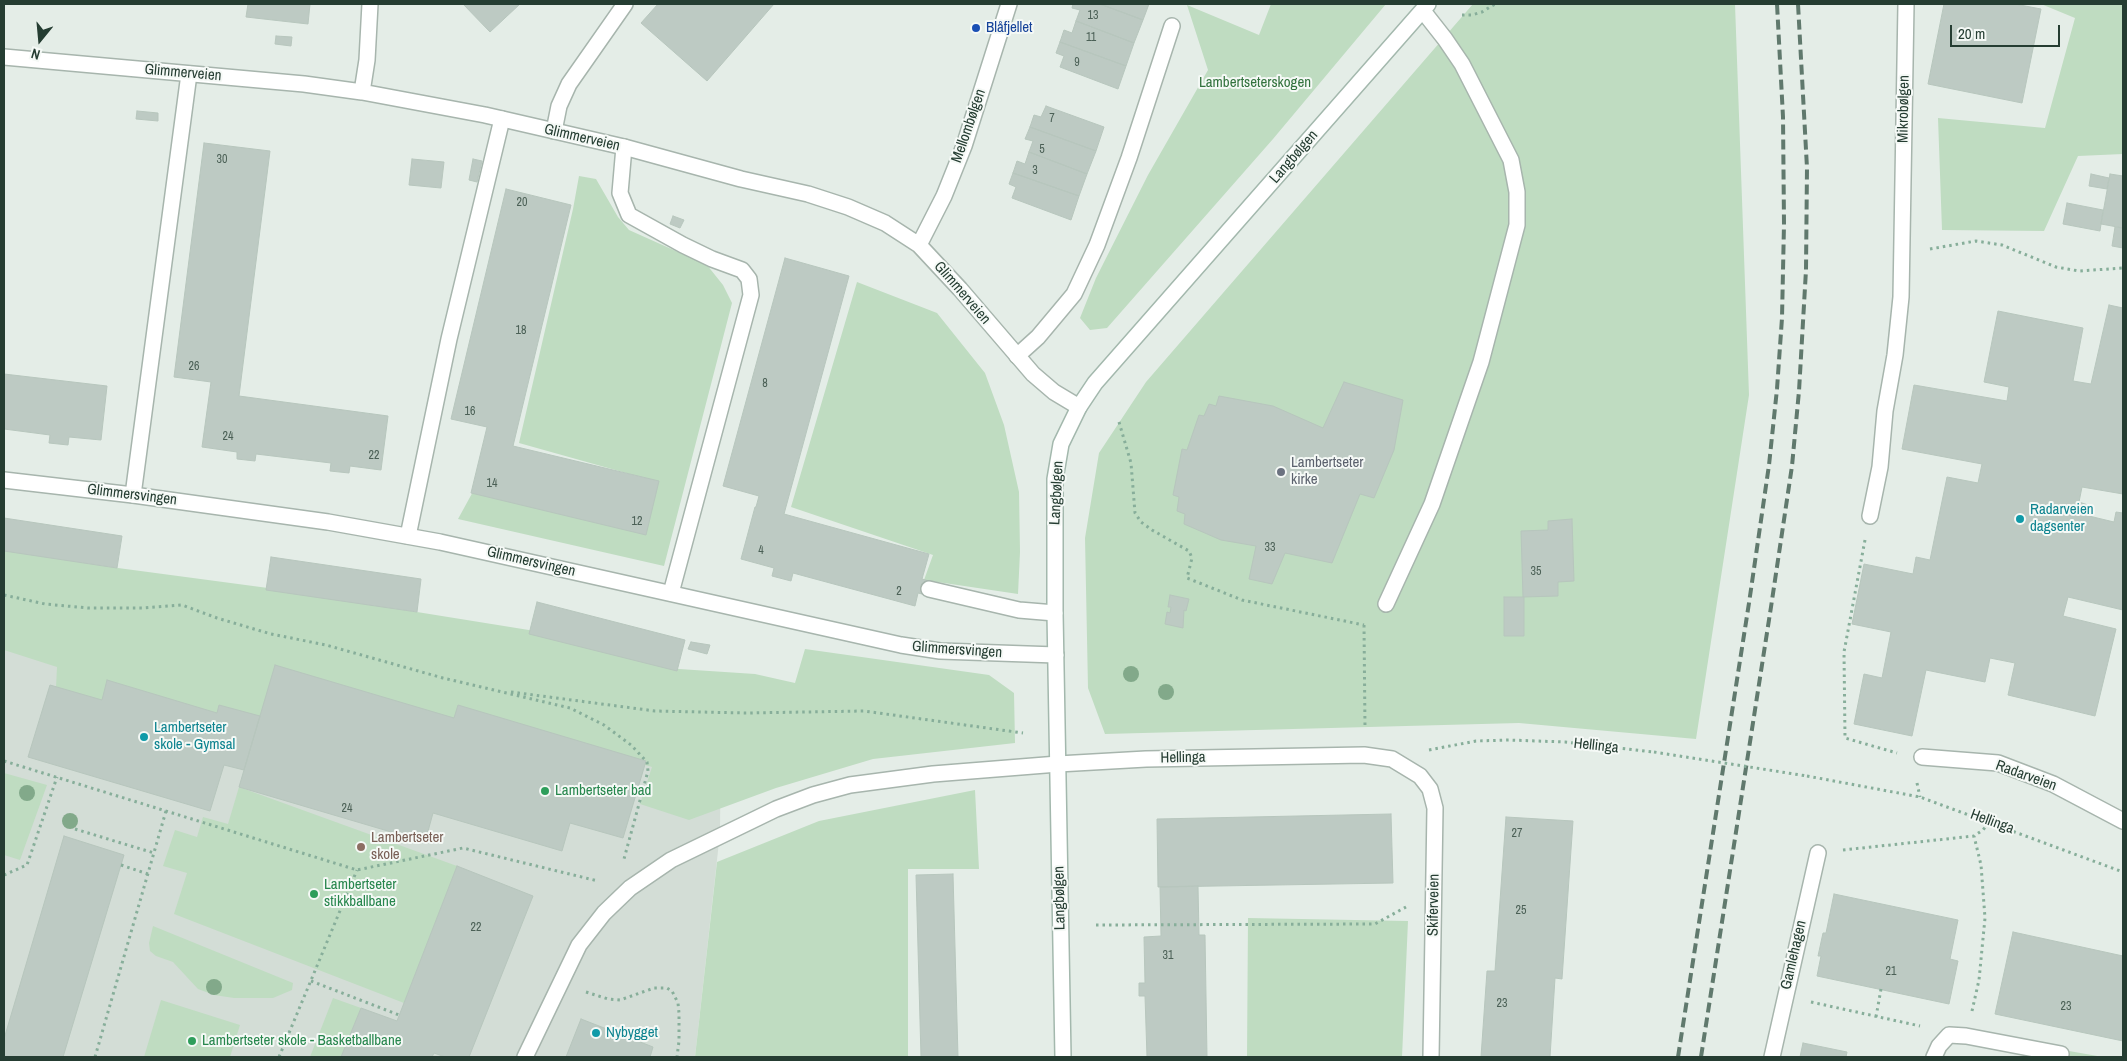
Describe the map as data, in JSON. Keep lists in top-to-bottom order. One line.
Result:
{"streets":{"street":["Glimmerveien","Mikrobølgen","Mellombølgen","Langbølgen","Glimmersvingen","Hellinga","Radarveien","Skiferveien","Gamlehagen"]},"crossings":[["Glimmerveien","Mellombølgen"],["Glimmerveien","Langbølgen"],["Langbølgen","Glimmersvingen"],["Langbølgen","Hellinga"],["Hellinga","Skiferveien"]],"parks":["Lambertseterskogen"],"places":["Blåfjellet","Lambertseter kirke","Radarveien dagsenter","Lambertseter skole - Gymsal","Lambertseter bad","Lambertseter skole","Lambertseter stikkballbane","Nybygget","Lambertseter skole - Basketballbane"],"house_numbers":["13","11","9","7","5","30","3","20","18","26","8","16","24","22","14","12","33","4","35","2","24","27","25","22","31","21","23","23"],"scale_bar":"20 m","north":"bottom"}
